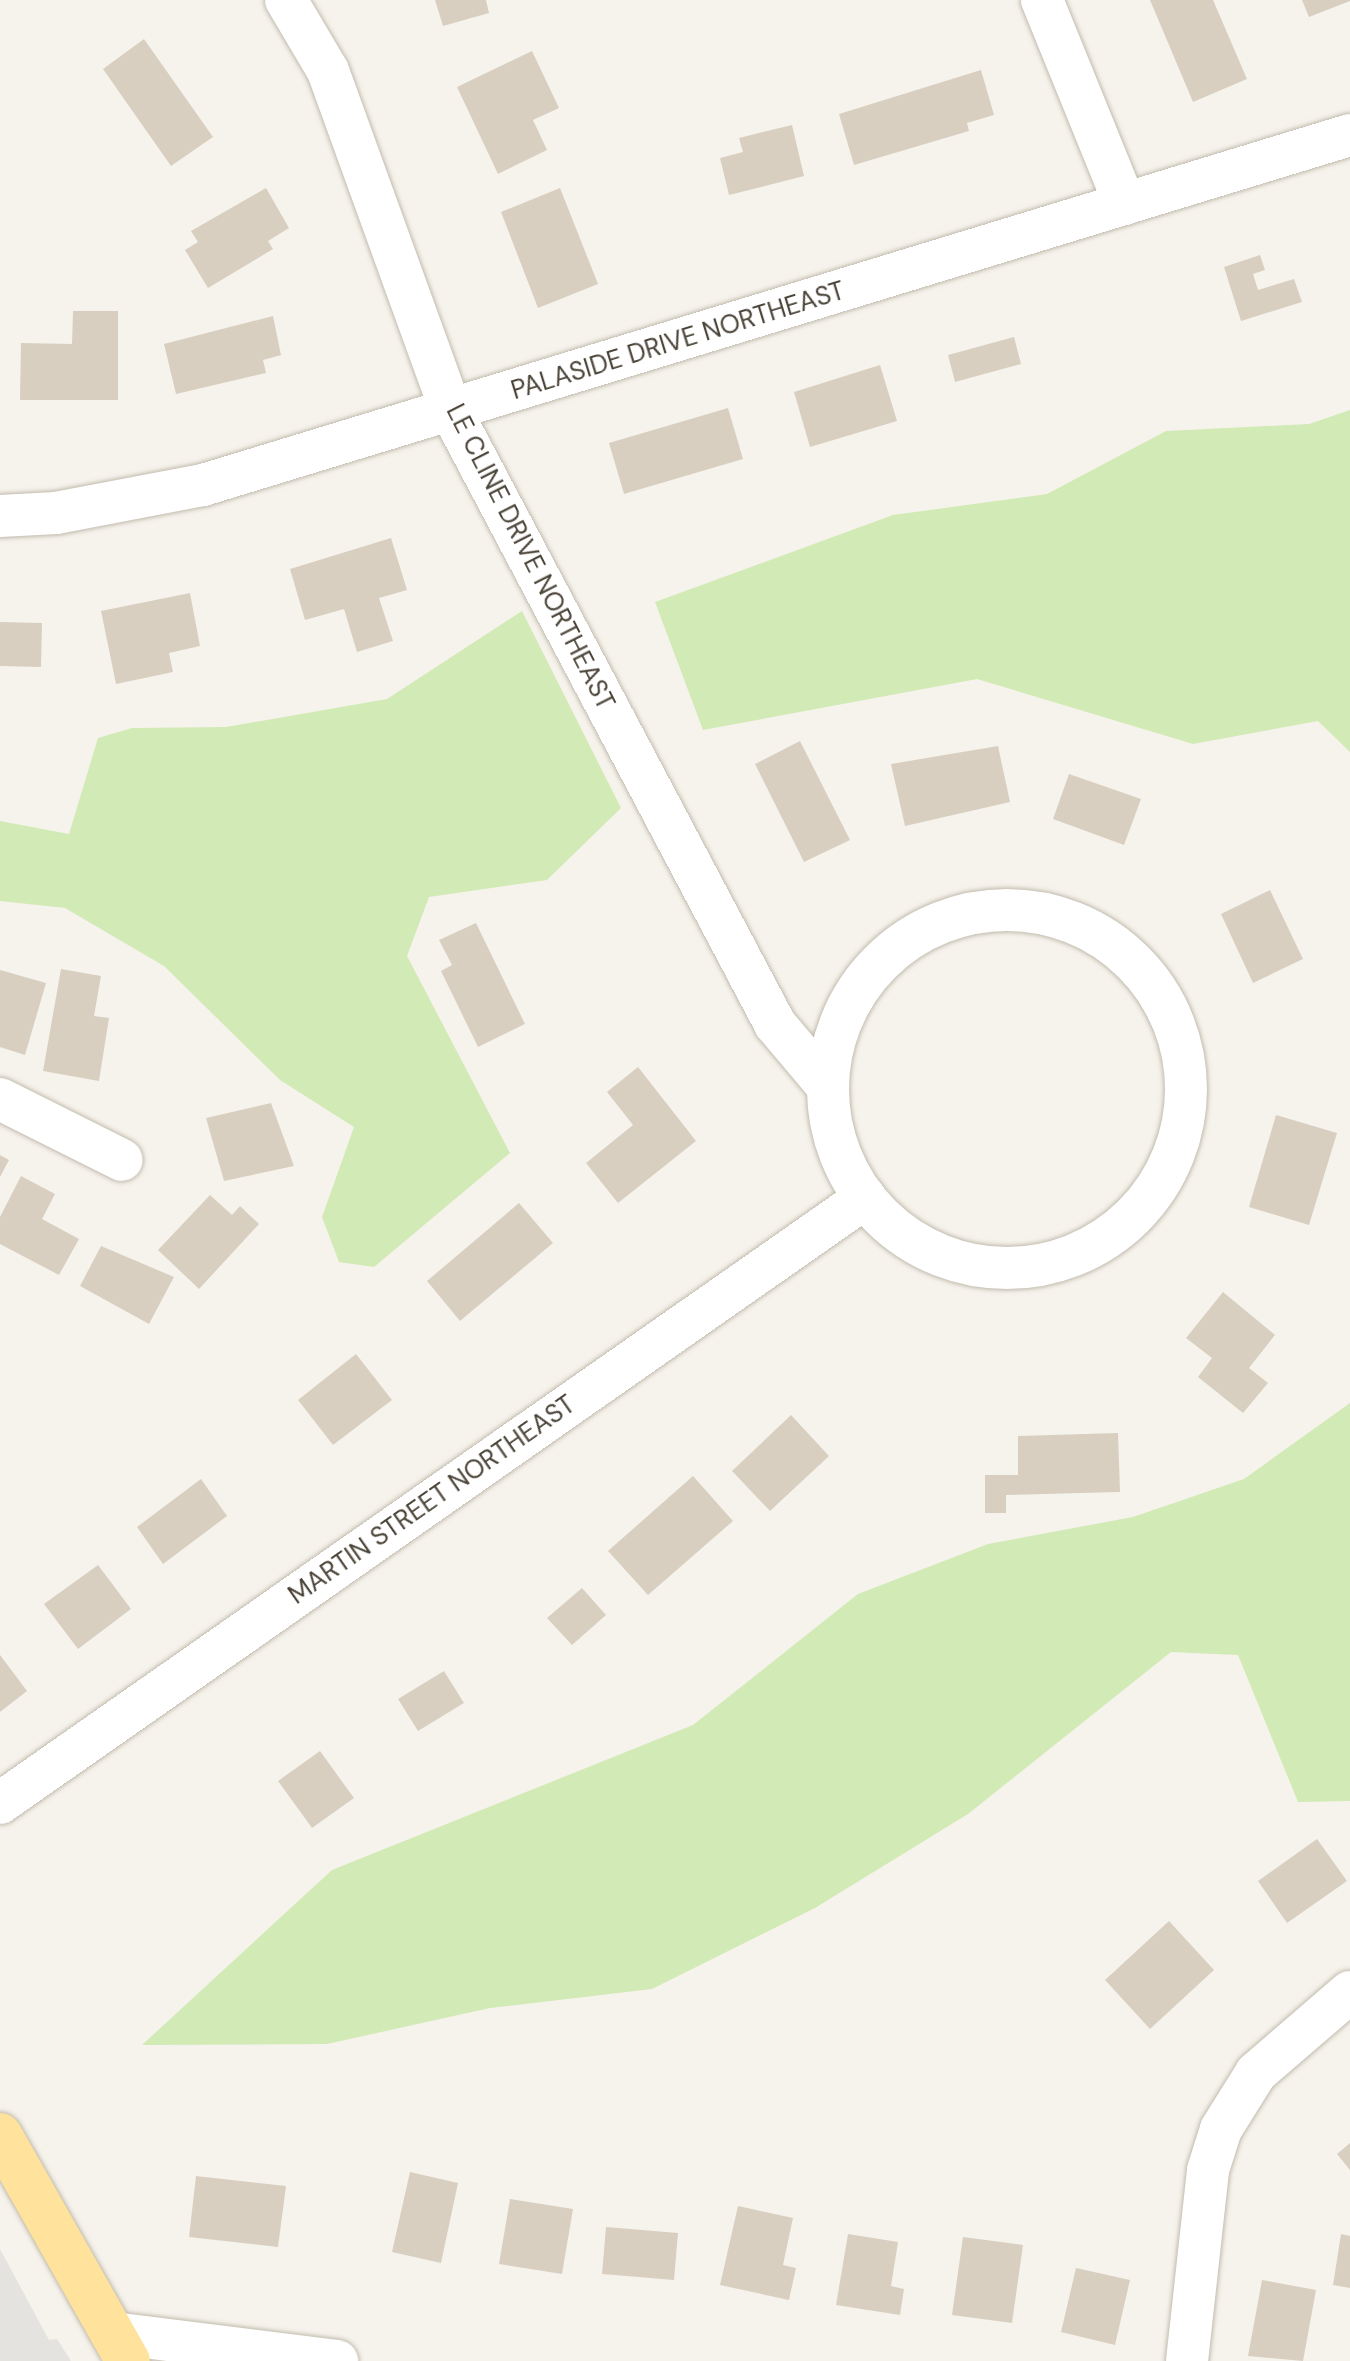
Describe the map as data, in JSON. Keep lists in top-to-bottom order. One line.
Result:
{"streets":{"street":["PALASIDE DRIVE NORTHEAST","LE CLINE DRIVE NORTHEAST","MARTIN STREET NORTHEAST"]},"crossings":[["PALASIDE DRIVE NORTHEAST","LE CLINE DRIVE NORTHEAST"]]}
